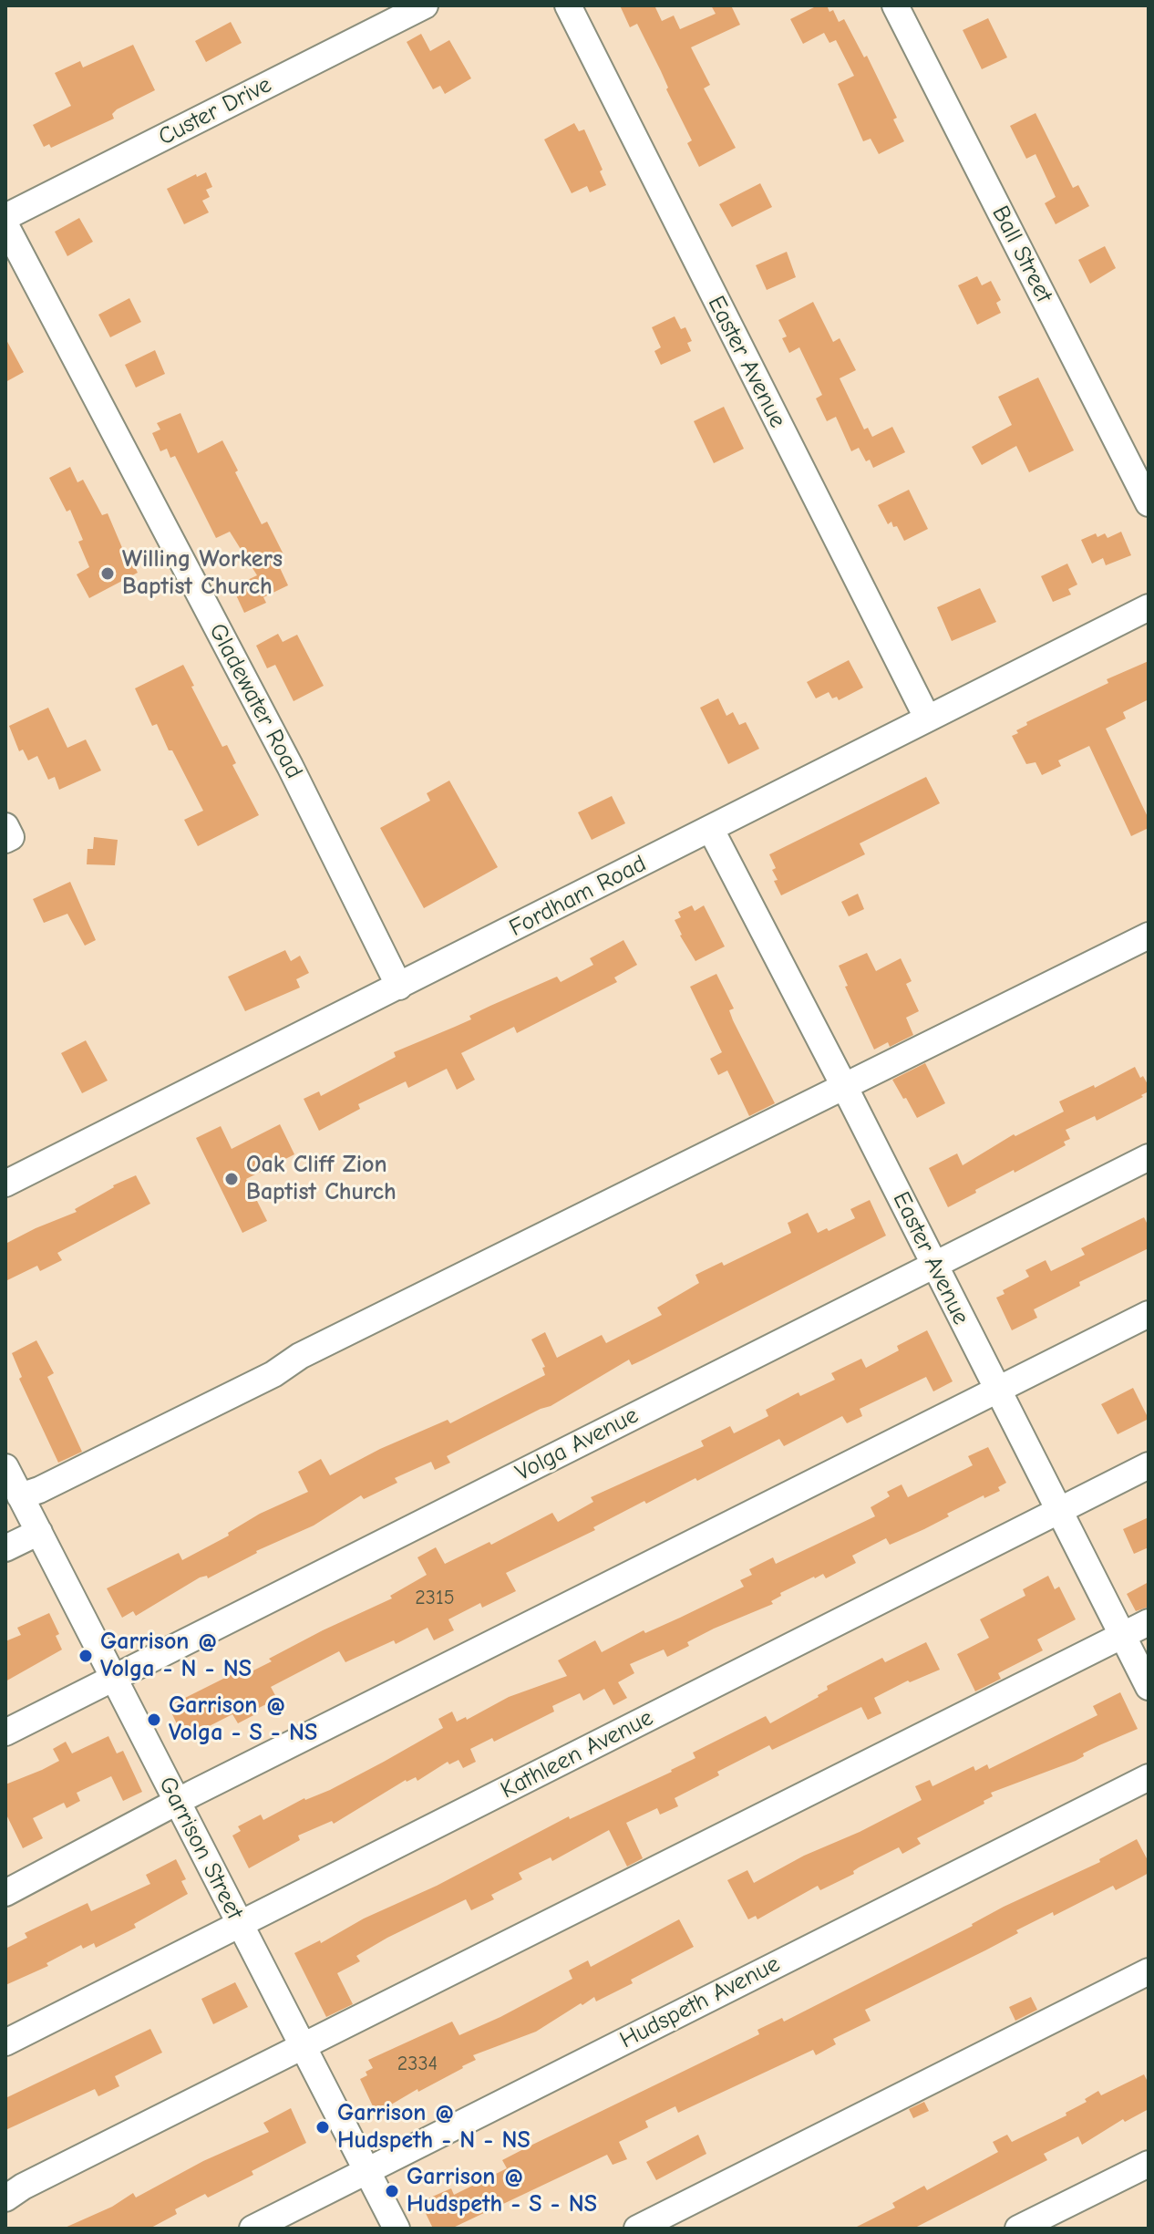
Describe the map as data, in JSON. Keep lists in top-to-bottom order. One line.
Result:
{"streets":{"street":["Custer Drive","Ball Street","Easter Avenue","Gladewater Road","Fordham Road","Volga Avenue","Kathleen Avenue","Garrison Street","Hudspeth Avenue"]},"crossings":[["Easter Avenue","Fordham Road"],["Easter Avenue","Volga Avenue"],["Easter Avenue","Kathleen Avenue"],["Gladewater Road","Fordham Road"],["Volga Avenue","Garrison Street"],["Kathleen Avenue","Garrison Street"],["Garrison Street","Hudspeth Avenue"]],"places":["Willing Workers Baptist Church","Oak Cliff Zion Baptist Church","Garrison @ Volga - N - NS","Garrison @ Volga - S - NS","Garrison @ Hudspeth - N - NS","Garrison @ Hudspeth - S - NS"],"house_numbers":["2315","2334"]}
